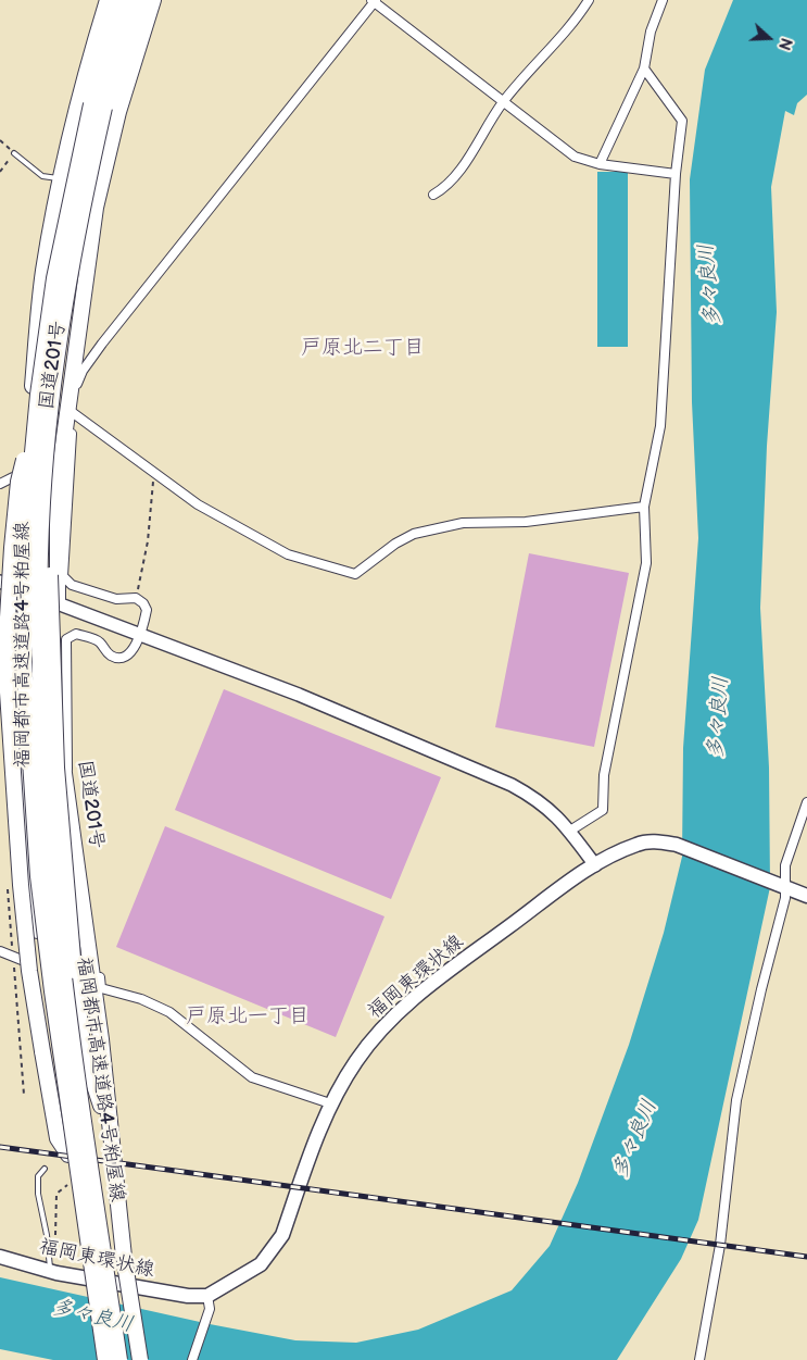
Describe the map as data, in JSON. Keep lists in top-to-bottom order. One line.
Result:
{"streets":{"highway":["国道201号","福岡都市高速道路4号粕屋線"],"main road":["福岡東環状線"]},"districts":["戸原北二丁目","戸原北一丁目"],"water":["多々良川"],"north":"right"}
